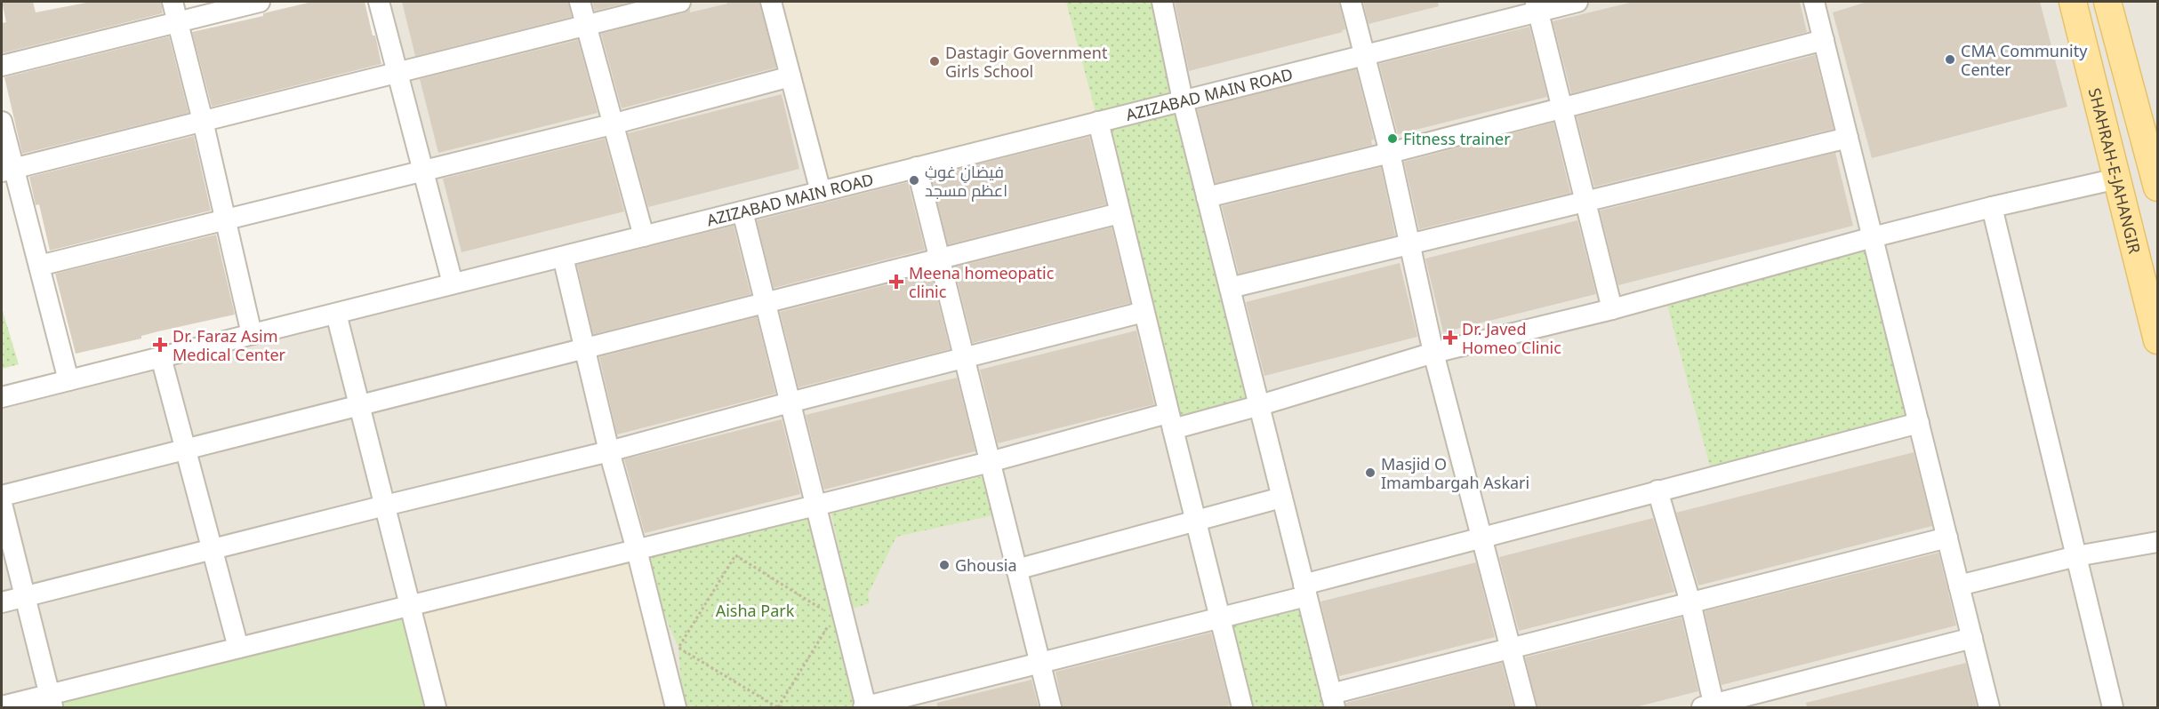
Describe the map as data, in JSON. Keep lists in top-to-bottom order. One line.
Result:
{"streets":{"main road":["SHAHRAH-E-JAHANGIR"],"street":["AZIZABAD MAIN ROAD"]},"parks":["Aisha Park"],"places":{"other":["CMA Community Center","Dastagir Government Girls School","Fitness trainer","فیضانِ غوثِ اعظم مسجد","Masjid O Imambargah Askari","Ghousia"],"health":["Meena homeopatic clinic","Dr. Javed Homeo Clinic","Dr. Faraz Asim Medical Center"]}}
